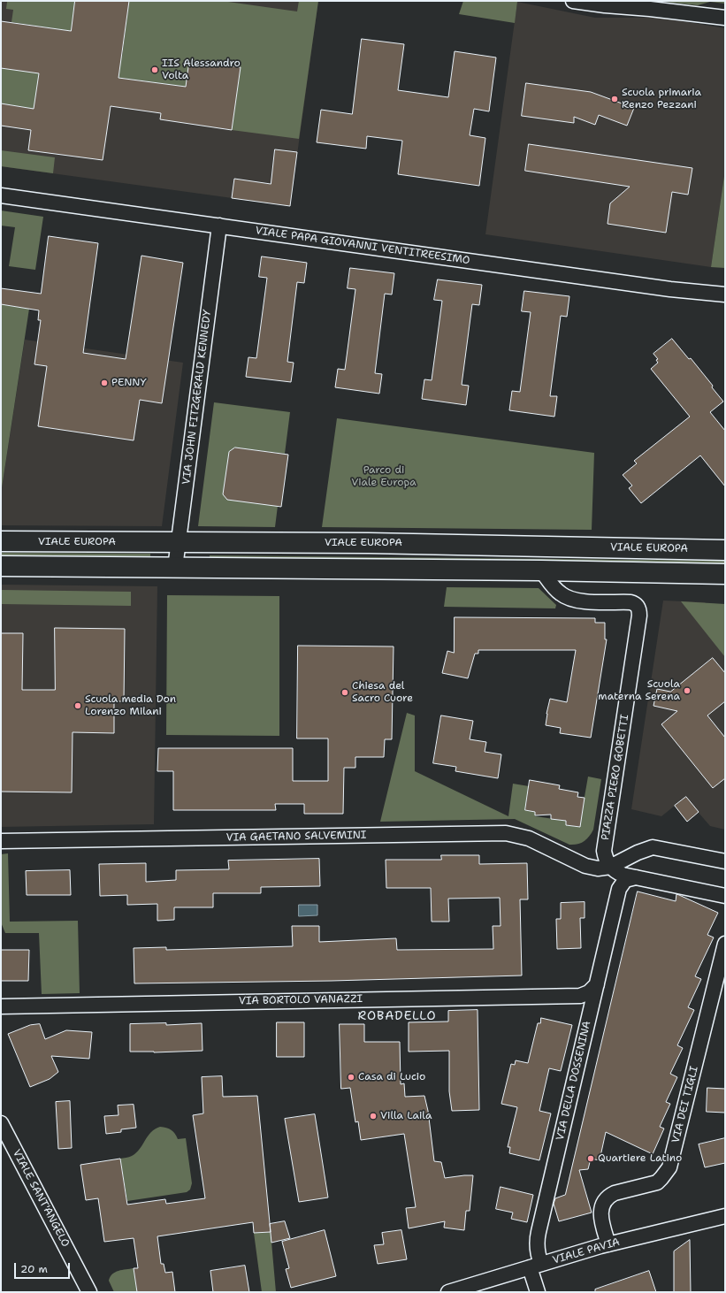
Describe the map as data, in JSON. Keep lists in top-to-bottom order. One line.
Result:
{"streets":{"street":["VIALE PAPA GIOVANNI VENTITREESIMO","VIA JOHN FITZGERALD KENNEDY","VIALE EUROPA","PIAZZA PIERO GOBETTI","VIA GAETANO SALVEMINI","VIA BORTOLO VANAZZI","VIA DELLA DOSSENINA","VIA DEI TIGLI","VIALE SANT'ANGELO","VIALE PAVIA"]},"crossings":[["VIALE PAPA GIOVANNI VENTITREESIMO","VIA JOHN FITZGERALD KENNEDY"],["VIA JOHN FITZGERALD KENNEDY","VIALE EUROPA"],["PIAZZA PIERO GOBETTI","VIA GAETANO SALVEMINI"],["PIAZZA PIERO GOBETTI","VIA DELLA DOSSENINA"],["VIA GAETANO SALVEMINI","VIA DELLA DOSSENINA"],["VIA BORTOLO VANAZZI","VIA DELLA DOSSENINA"],["VIA DELLA DOSSENINA","VIALE PAVIA"],["VIA DEI TIGLI","VIALE PAVIA"]],"districts":["ROBADELLO"],"parks":["Parco di Viale Europa"],"places":["IIS Alessandro Volta","Scuola primaria Renzo Pezzani","PENNY","Scuola materna Serena","Chiesa del Sacro Cuore","Scuola media Don Lorenzo Milani","Casa di Lucio","Villa Laila","Quartiere Latino"],"scale_bar":"20 m"}
